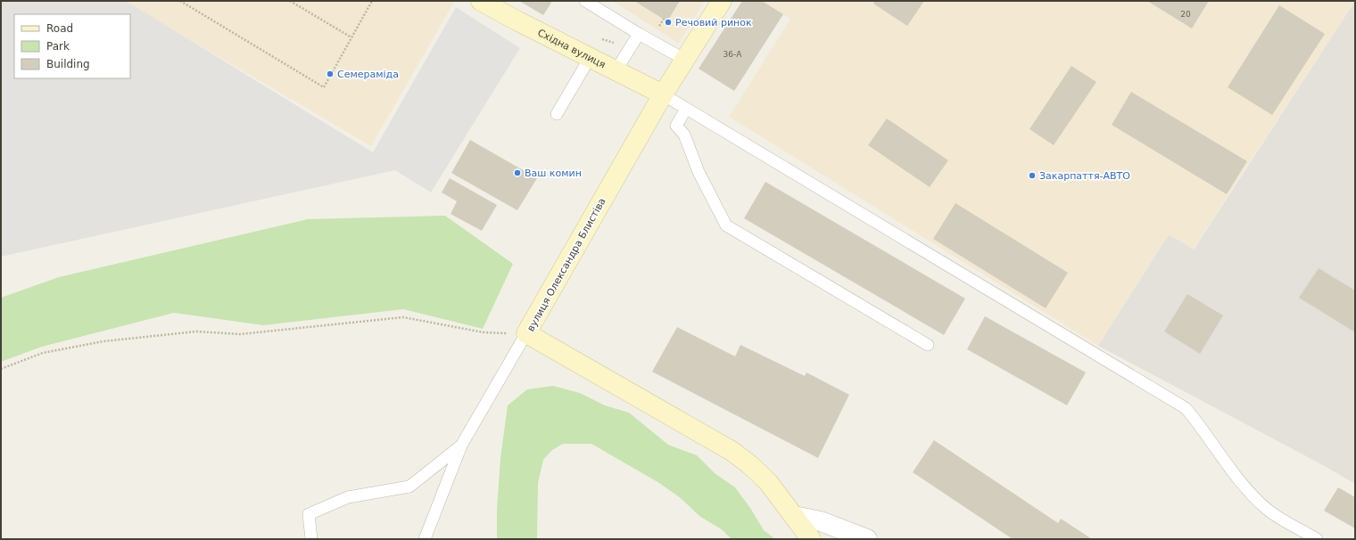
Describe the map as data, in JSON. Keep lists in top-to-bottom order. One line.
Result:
{"streets":{"street":["Східна вулиця","вулиця Олександра Блистіва"]},"crossings":[["Східна вулиця","вулиця Олександра Блистіва"]],"places":["Речовий ринок","Семераміда","Ваш комин","Закарпаття-АВТО"],"house_numbers":["20","36-А"],"legend":["Road","Park","Building"]}
